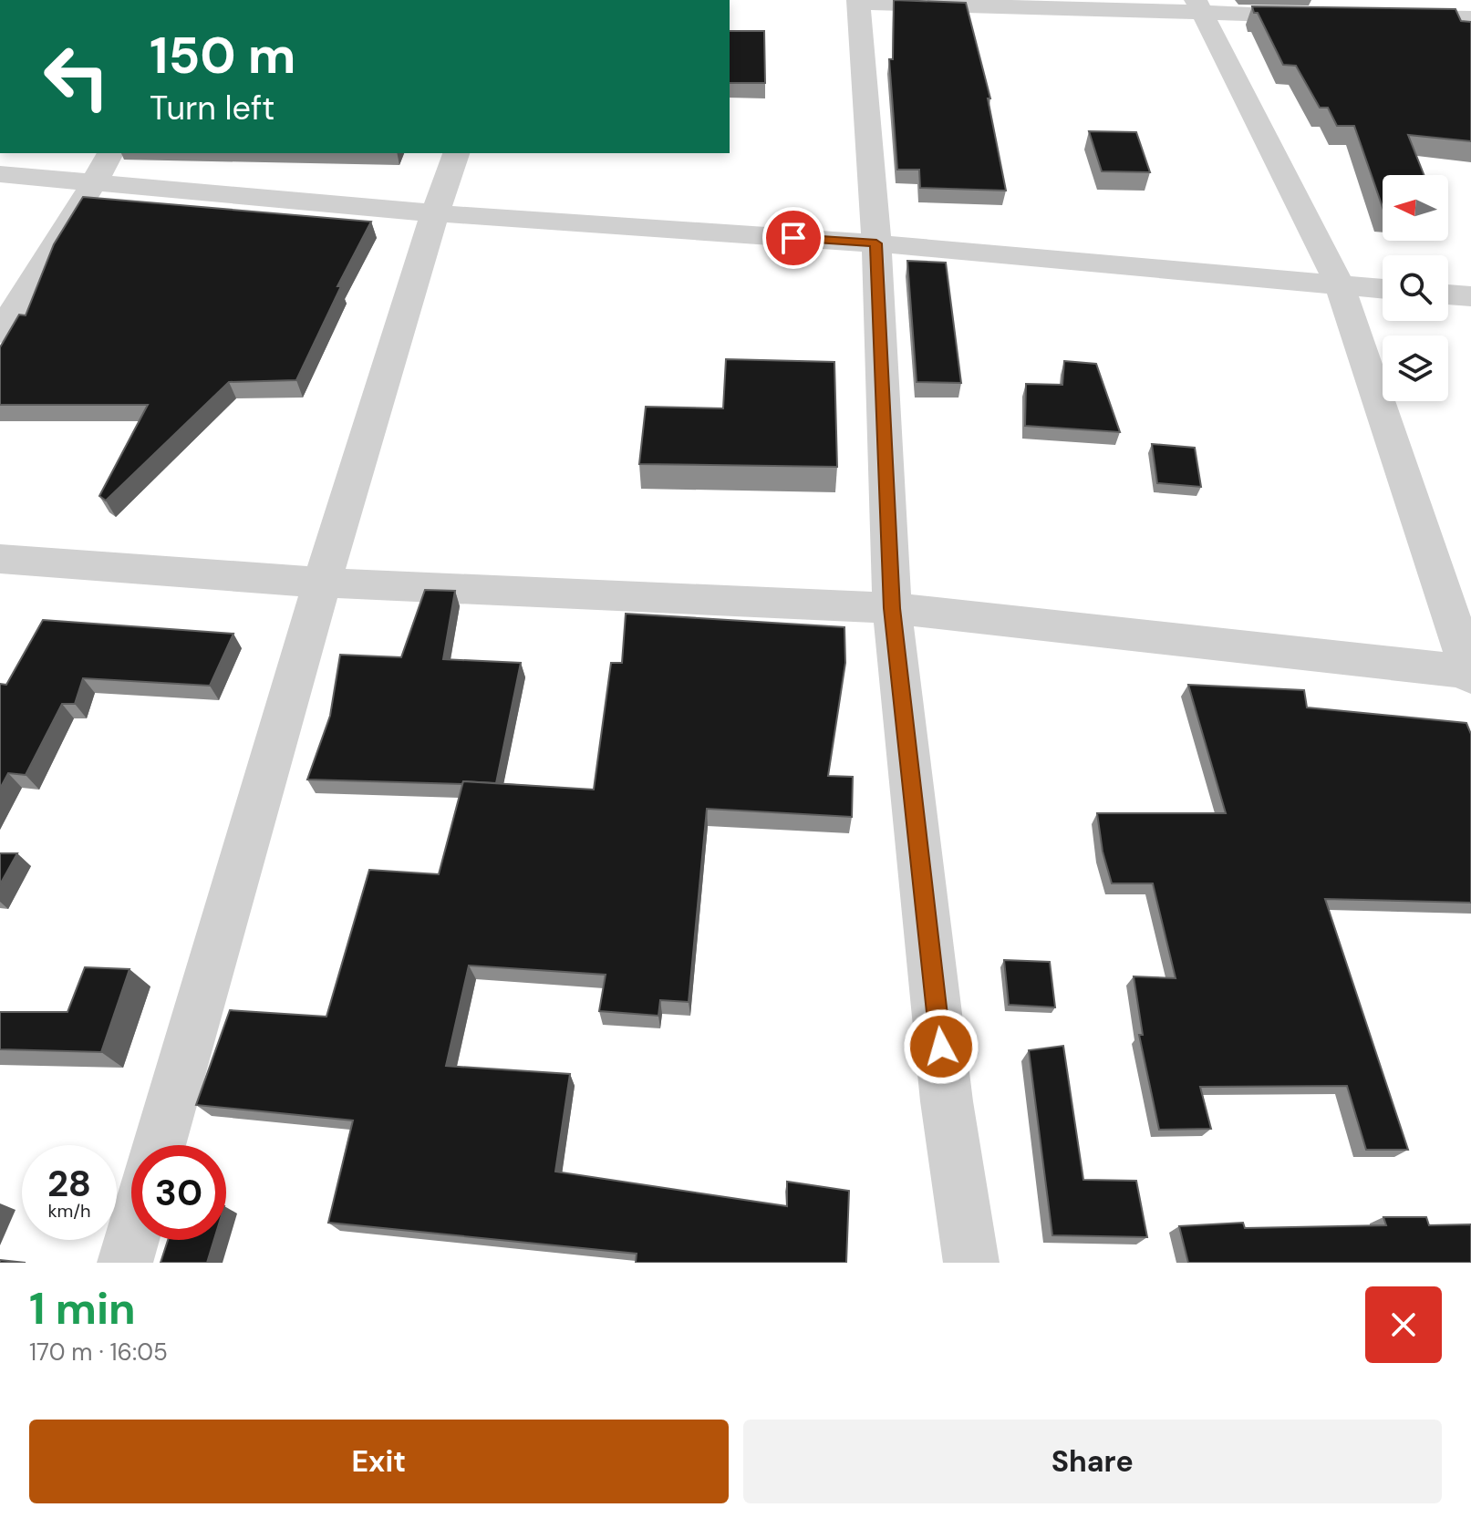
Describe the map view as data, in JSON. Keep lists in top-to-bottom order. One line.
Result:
{"north":"left","page":{"turn":["150 m","Turn left"],"speed":"28 km/h","limit":"30","heading":["1 min","170 m · 16:05"],"buttons":["Exit","Share"]}}
